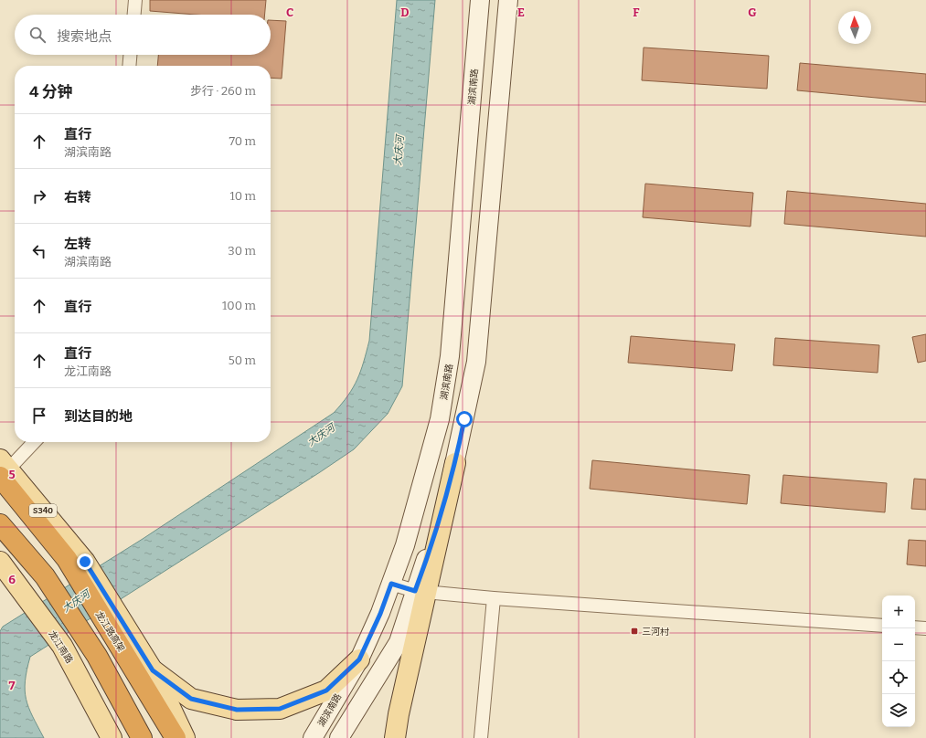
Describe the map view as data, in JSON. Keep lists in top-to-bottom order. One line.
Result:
{"streets":{"highway":["龙江路高架"],"main road":["湖滨南路","S340","龙江南路"]},"crossings":[["S340","龙江路高架"]],"water":["大庆河"],"places":{"transit":["三河村"]},"north":"top","page":{"search":"搜索地点","heading":["4 分钟","步行 · 260 m"],"list":[["直行","湖滨南路","70 m"],["右转","10 m"],["左转","湖滨南路","30 m"],["直行","100 m"],["直行","龙江南路","50 m"],"到达目的地"],"map_buttons":["+","−"]},"grid":{"columns":["C","D","E","F","G"],"rows":["5","6","7"]}}
